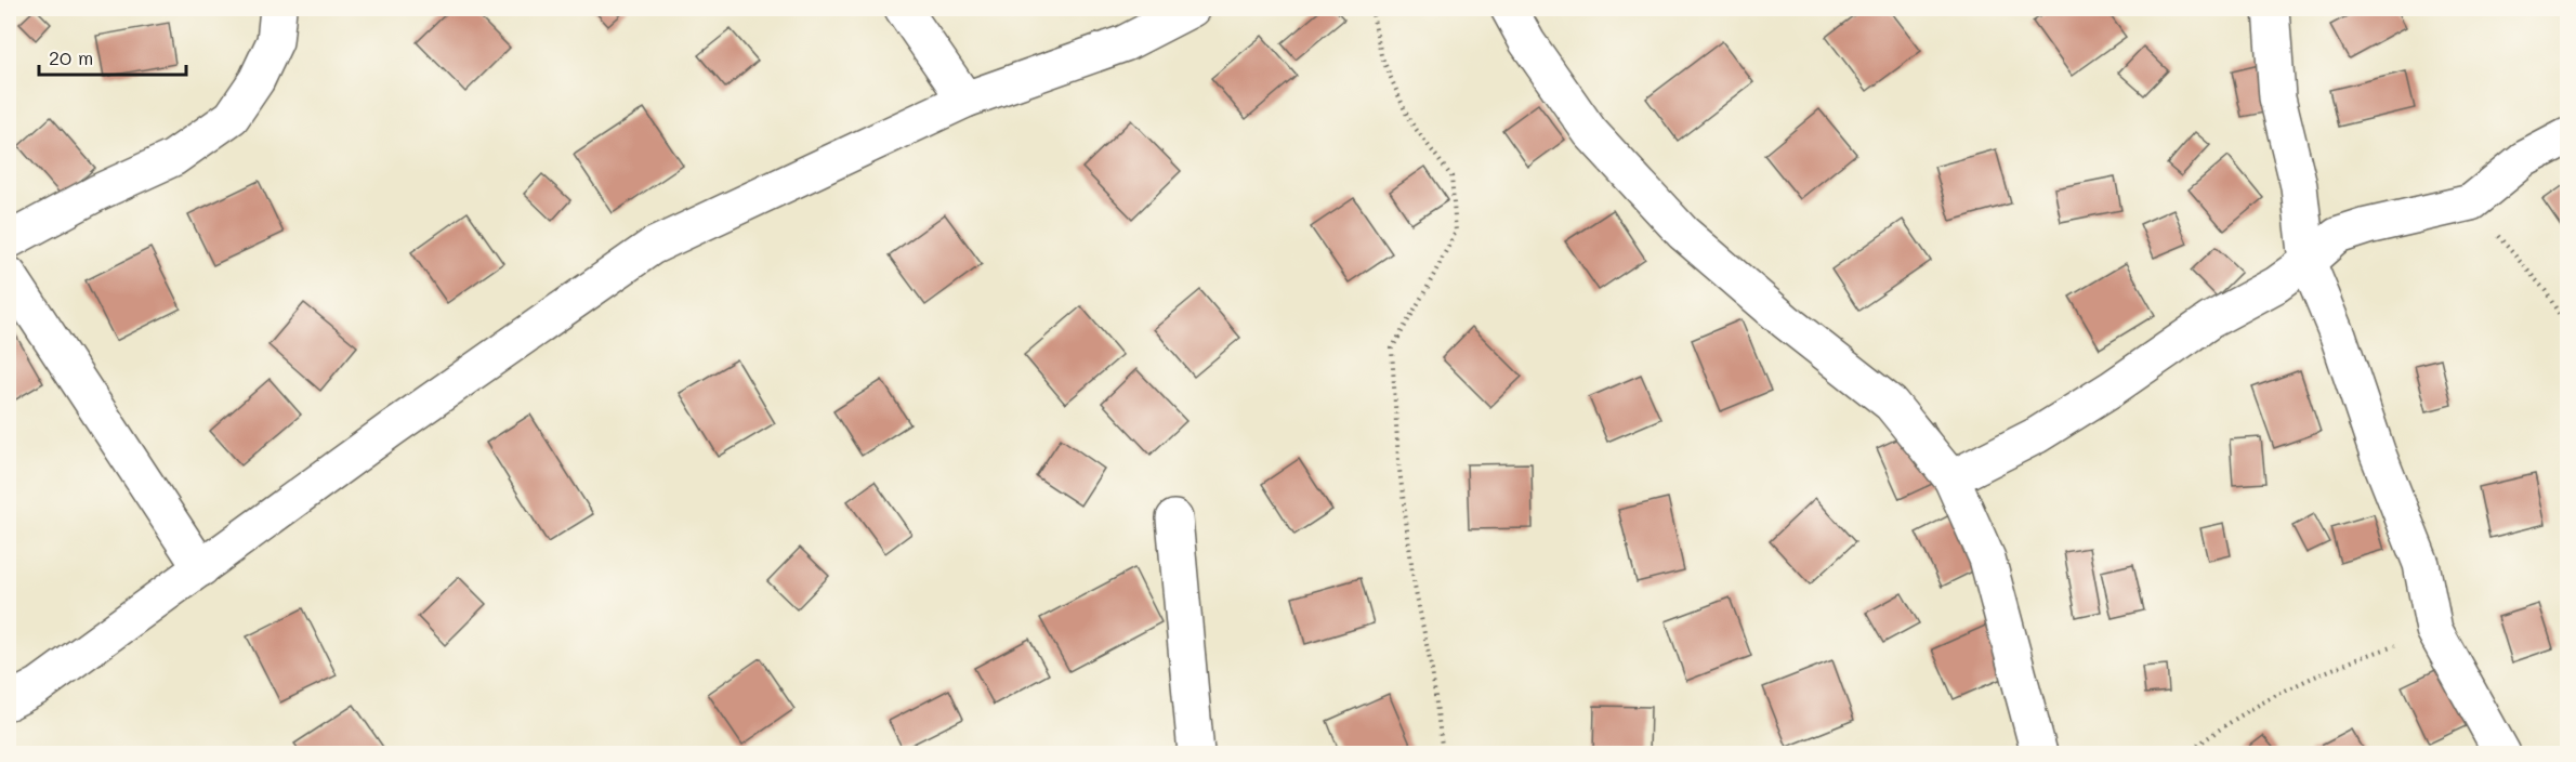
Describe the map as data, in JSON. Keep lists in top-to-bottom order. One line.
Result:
{"scale_bar":"20 m"}
